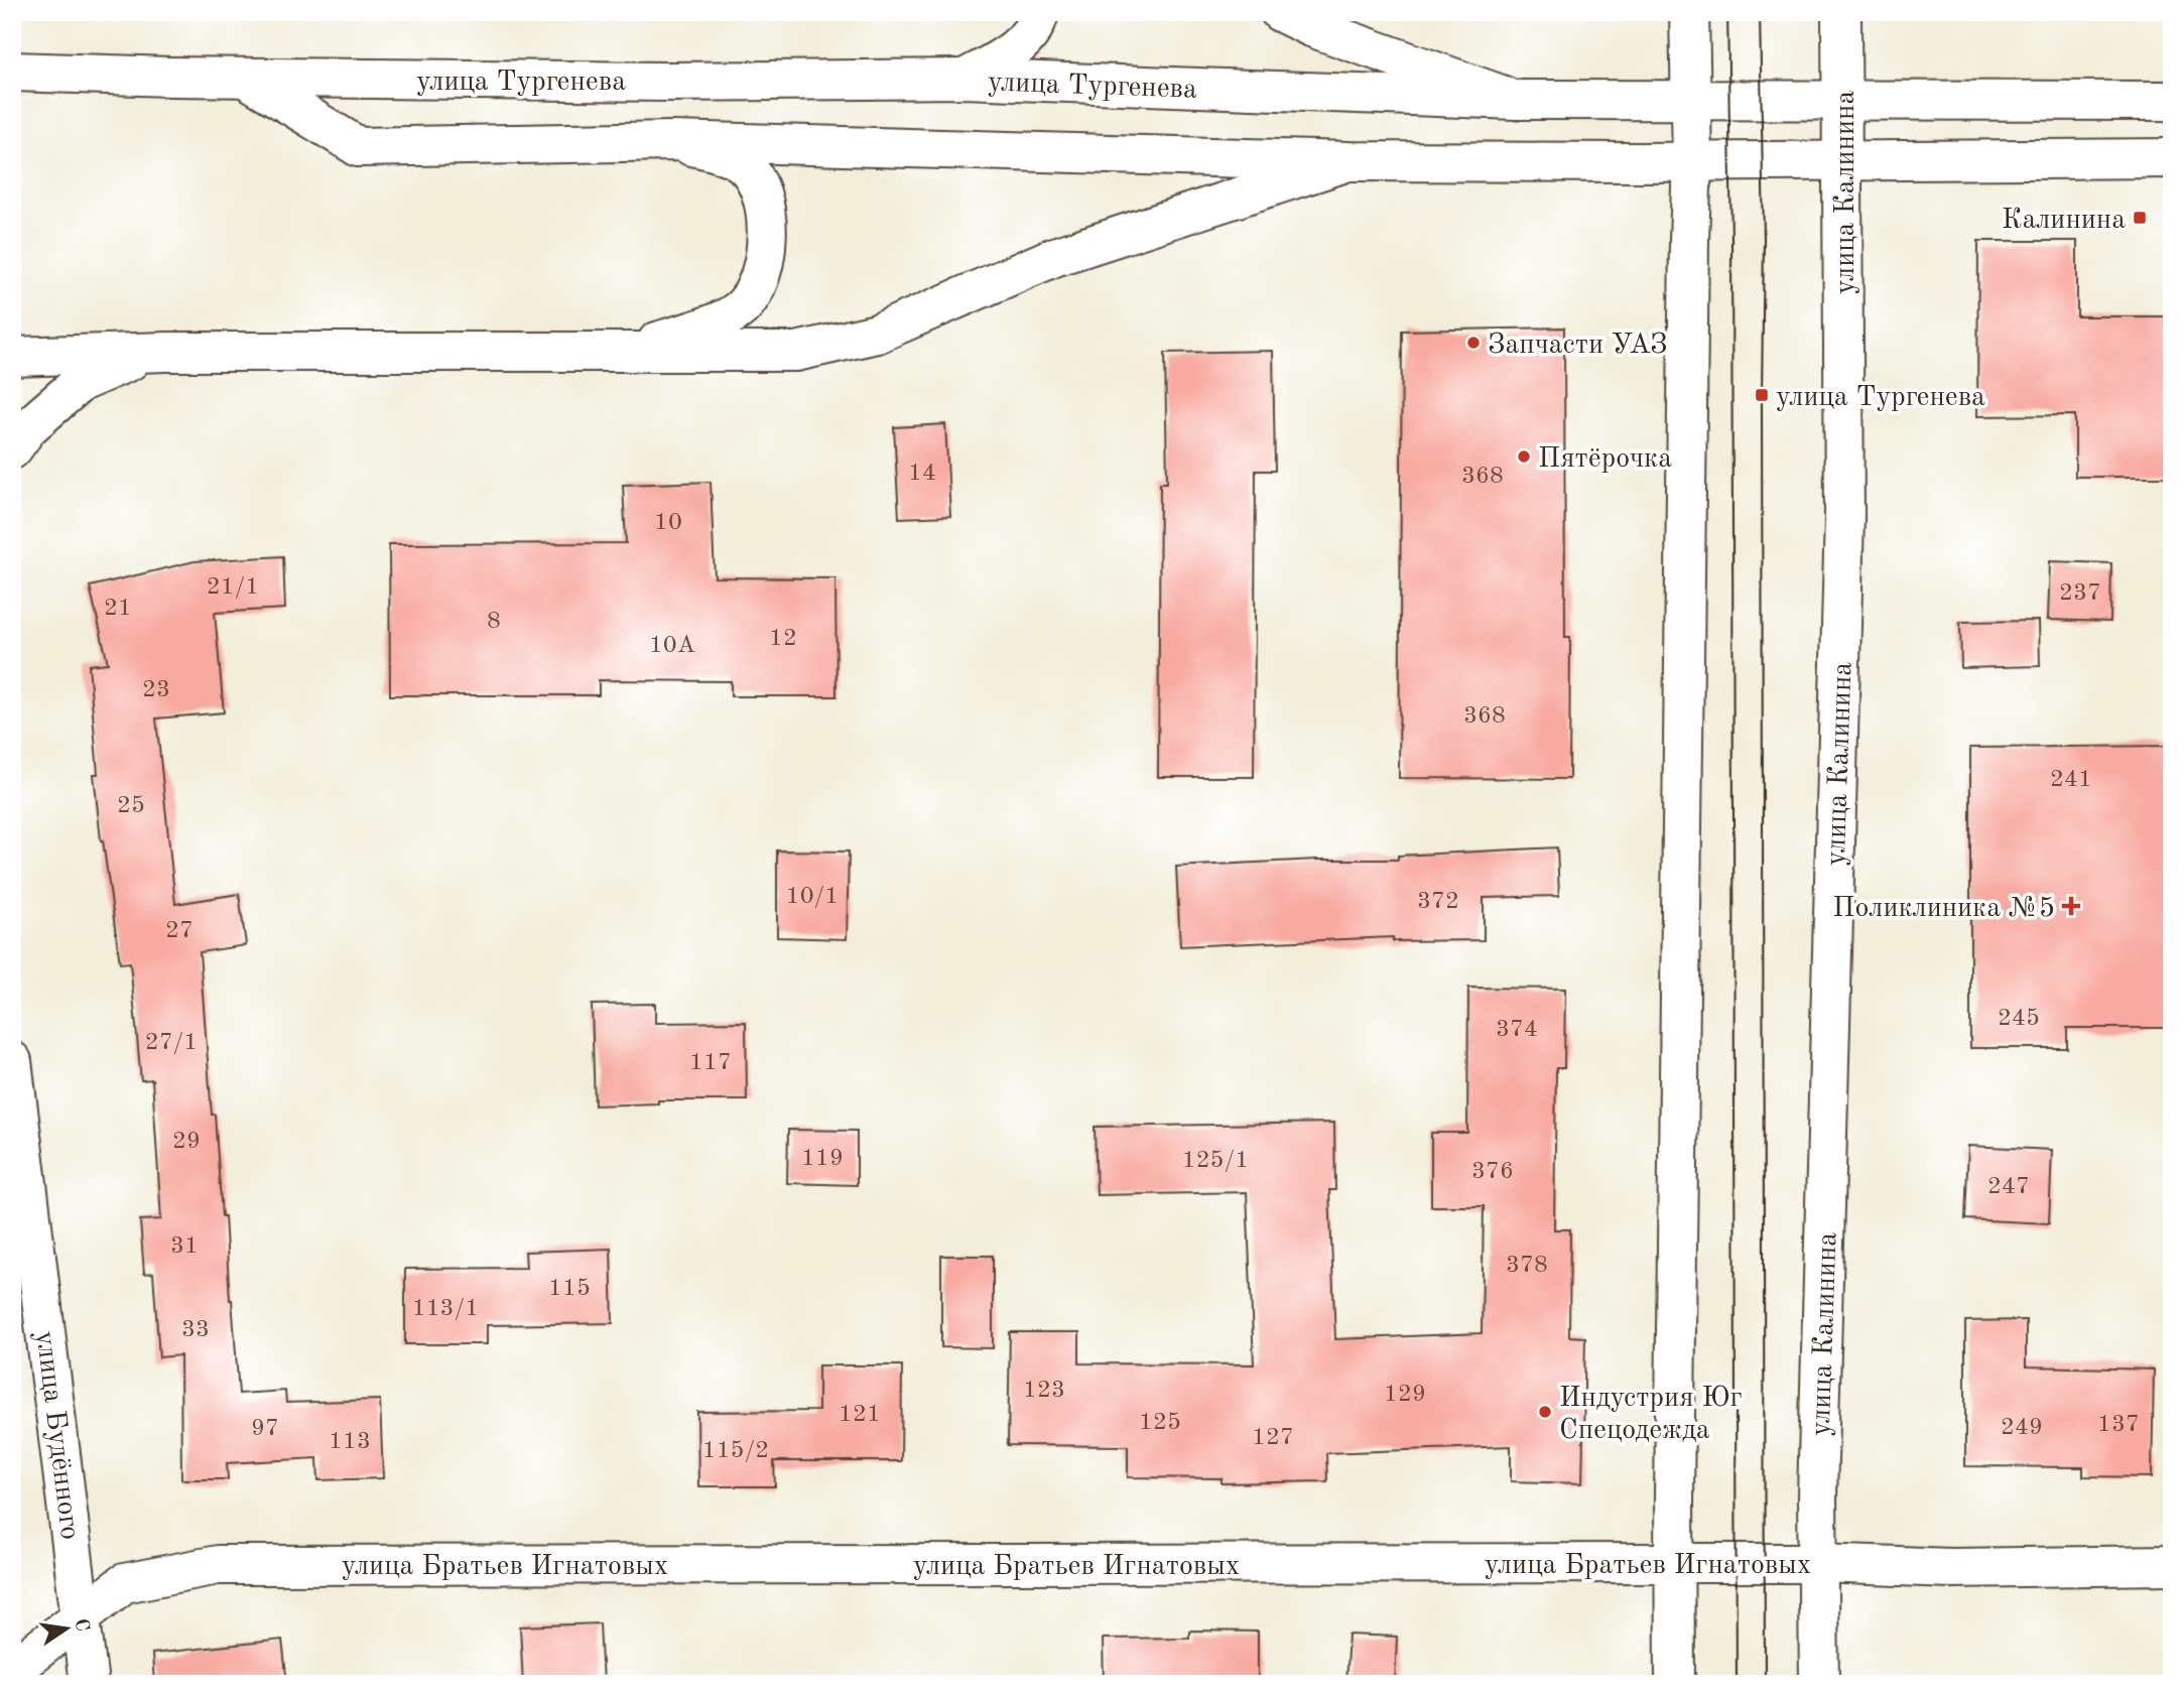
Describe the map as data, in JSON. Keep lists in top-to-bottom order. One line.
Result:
{"streets":{"main road":["улица Тургенева","улица Калинина","улица Будённого","улица Братьев Игнатовых"]},"crossings":[["улица Тургенева","улица Калинина"],["улица Калинина","улица Братьев Игнатовых"],["улица Будённого","улица Братьев Игнатовых"]],"places":{"transit":["Калинина","улица Тургенева"],"other":["Запчасти УАЗ","Пятёрочка","Индустрия Юг Спецодежда"],"health":["Поликлиника №5"]},"house_numbers":["14","368","10","21/1","237","21","8","12","10А","23","368","241","25","10/1","372","27","245","374","27/1","117","29","119","125/1","376","247","31","378","115","113/1","33","123","129","121","125","137","249","97","127","113","115/2"],"north":"right"}
